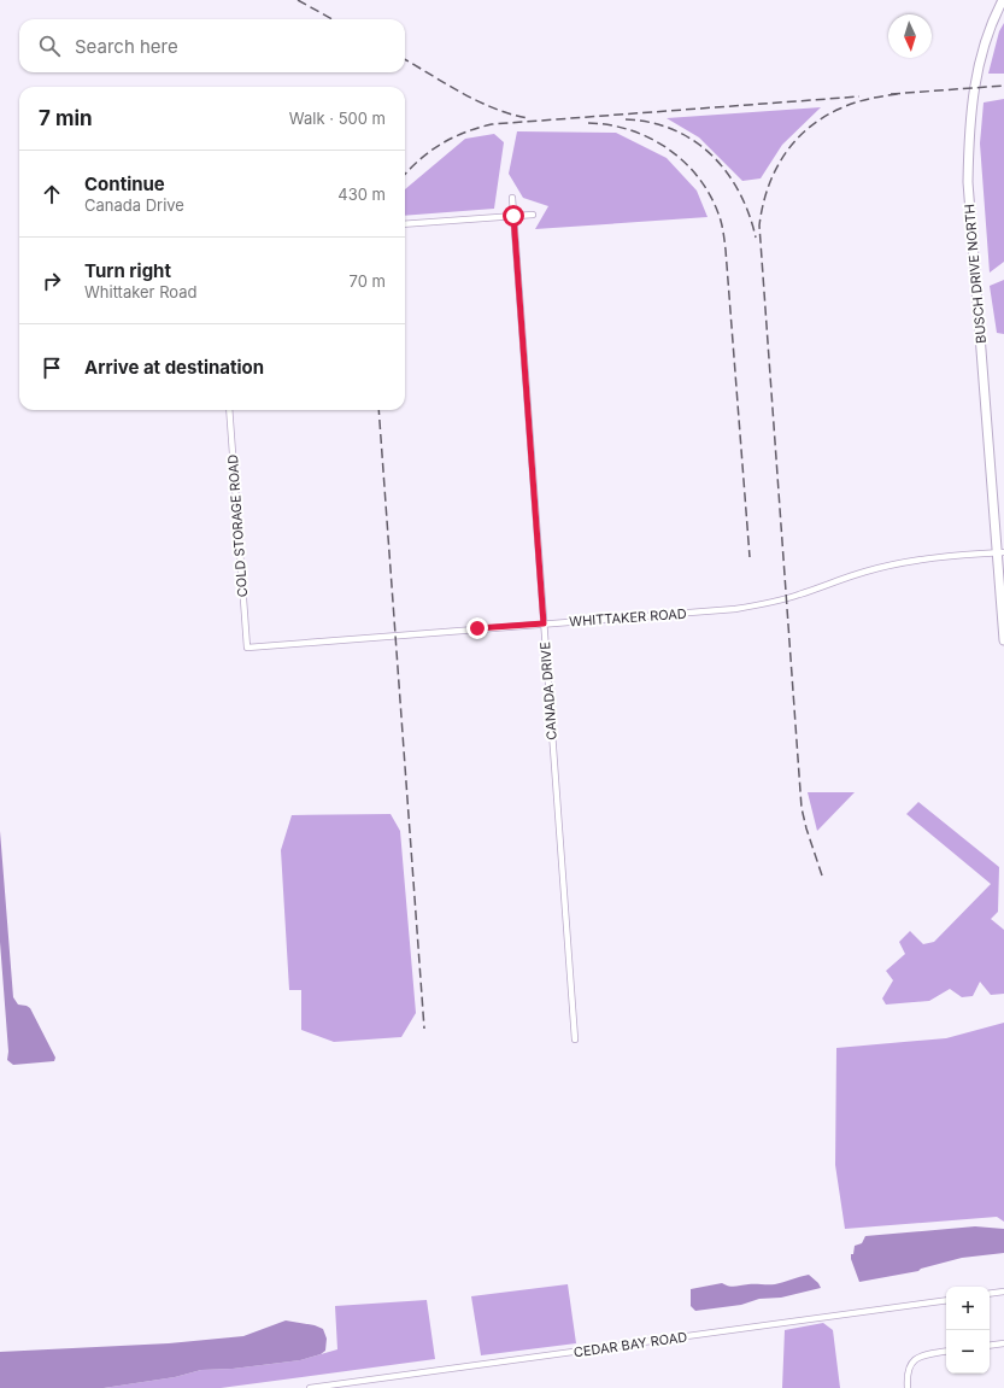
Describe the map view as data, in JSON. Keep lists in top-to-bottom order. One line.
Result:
{"streets":{"street":["BUSCH DRIVE NORTH","COLD STORAGE ROAD","WHITTAKER ROAD","CANADA DRIVE","CEDAR BAY ROAD"]},"crossings":[["BUSCH DRIVE NORTH","WHITTAKER ROAD"],["COLD STORAGE ROAD","WHITTAKER ROAD"],["WHITTAKER ROAD","CANADA DRIVE"]],"north":"bottom","page":{"search":"Search here","heading":["7 min","Walk · 500 m"],"list":[["Continue","Canada Drive","430 m"],["Turn right","Whittaker Road","70 m"],"Arrive at destination"],"map_buttons":["+","−"]}}
